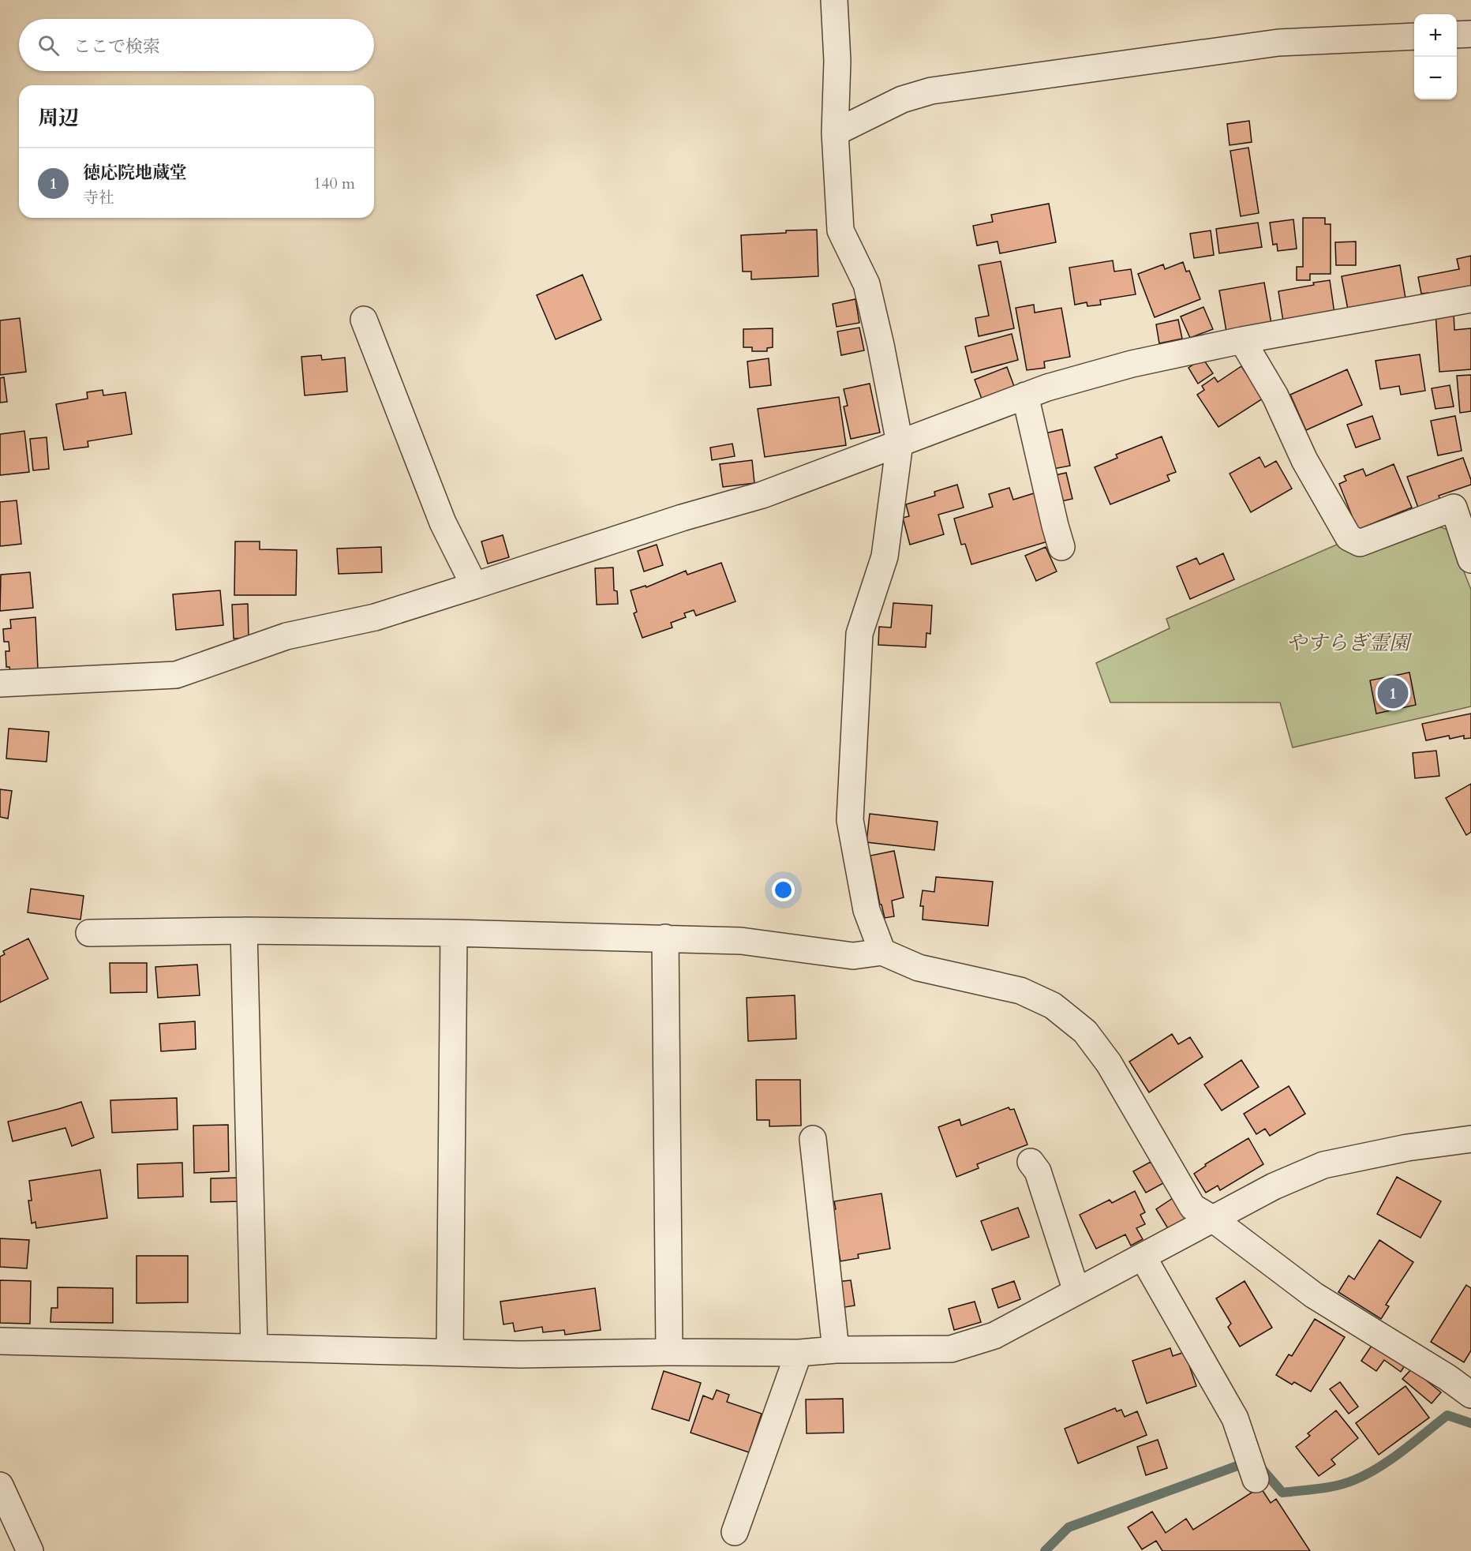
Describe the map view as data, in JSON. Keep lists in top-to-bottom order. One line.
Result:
{"parks":["やすらぎ霊園"],"page":{"map_buttons":["+","−"],"search":"ここで検索","heading":"周辺","list":[{"mark":"1","name":"徳応院地蔵堂","note":"寺社","value":"140 m"}],"pins":"1"}}
